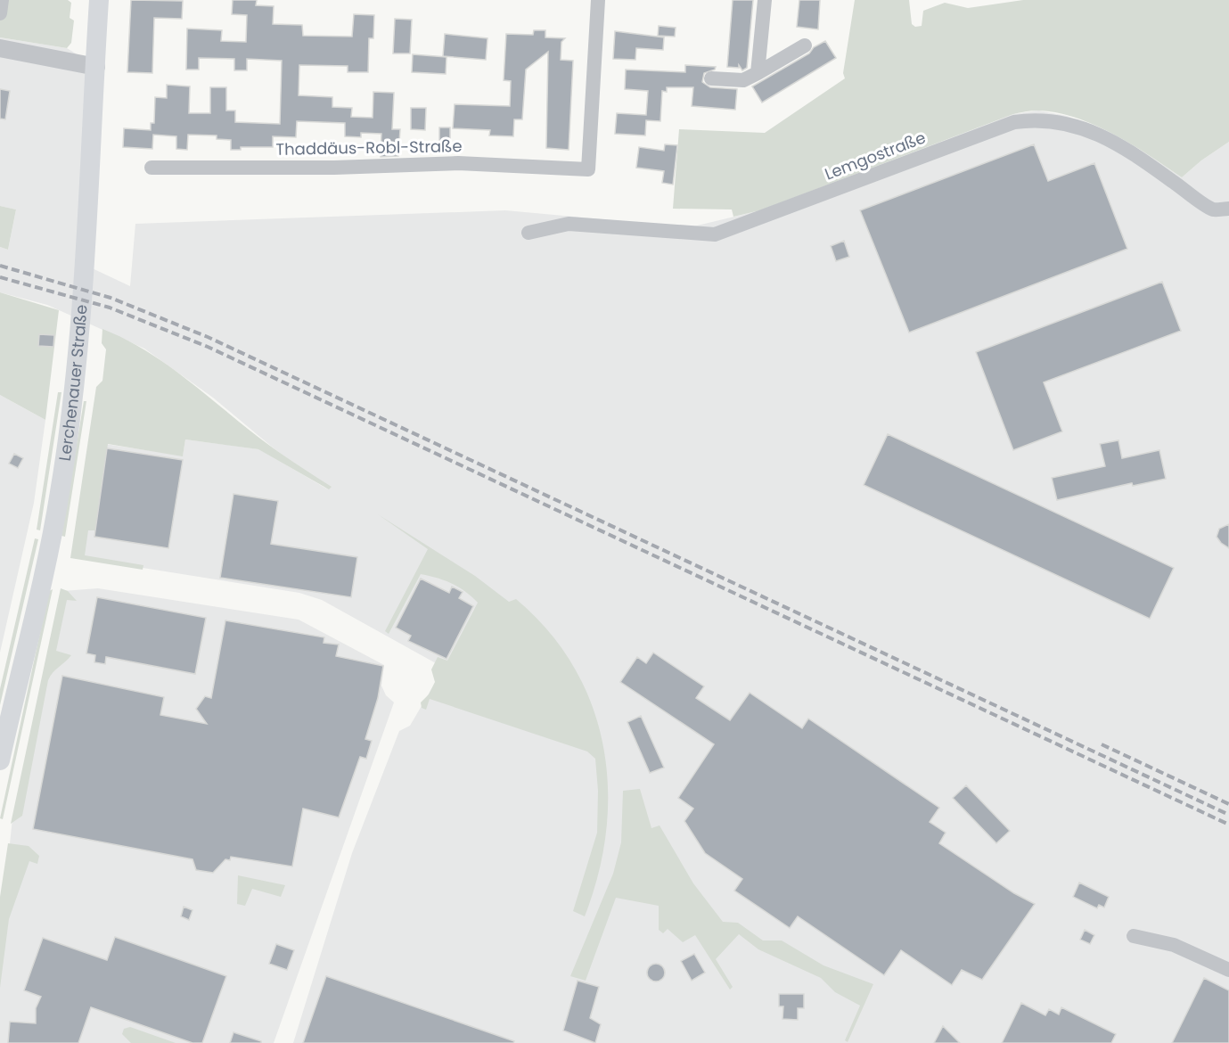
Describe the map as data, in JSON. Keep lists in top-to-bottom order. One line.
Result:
{"streets":{"main road":["Lerchenauer Straße"],"street":["Thaddäus-Robl-Straße","Lemgostraße"]}}
